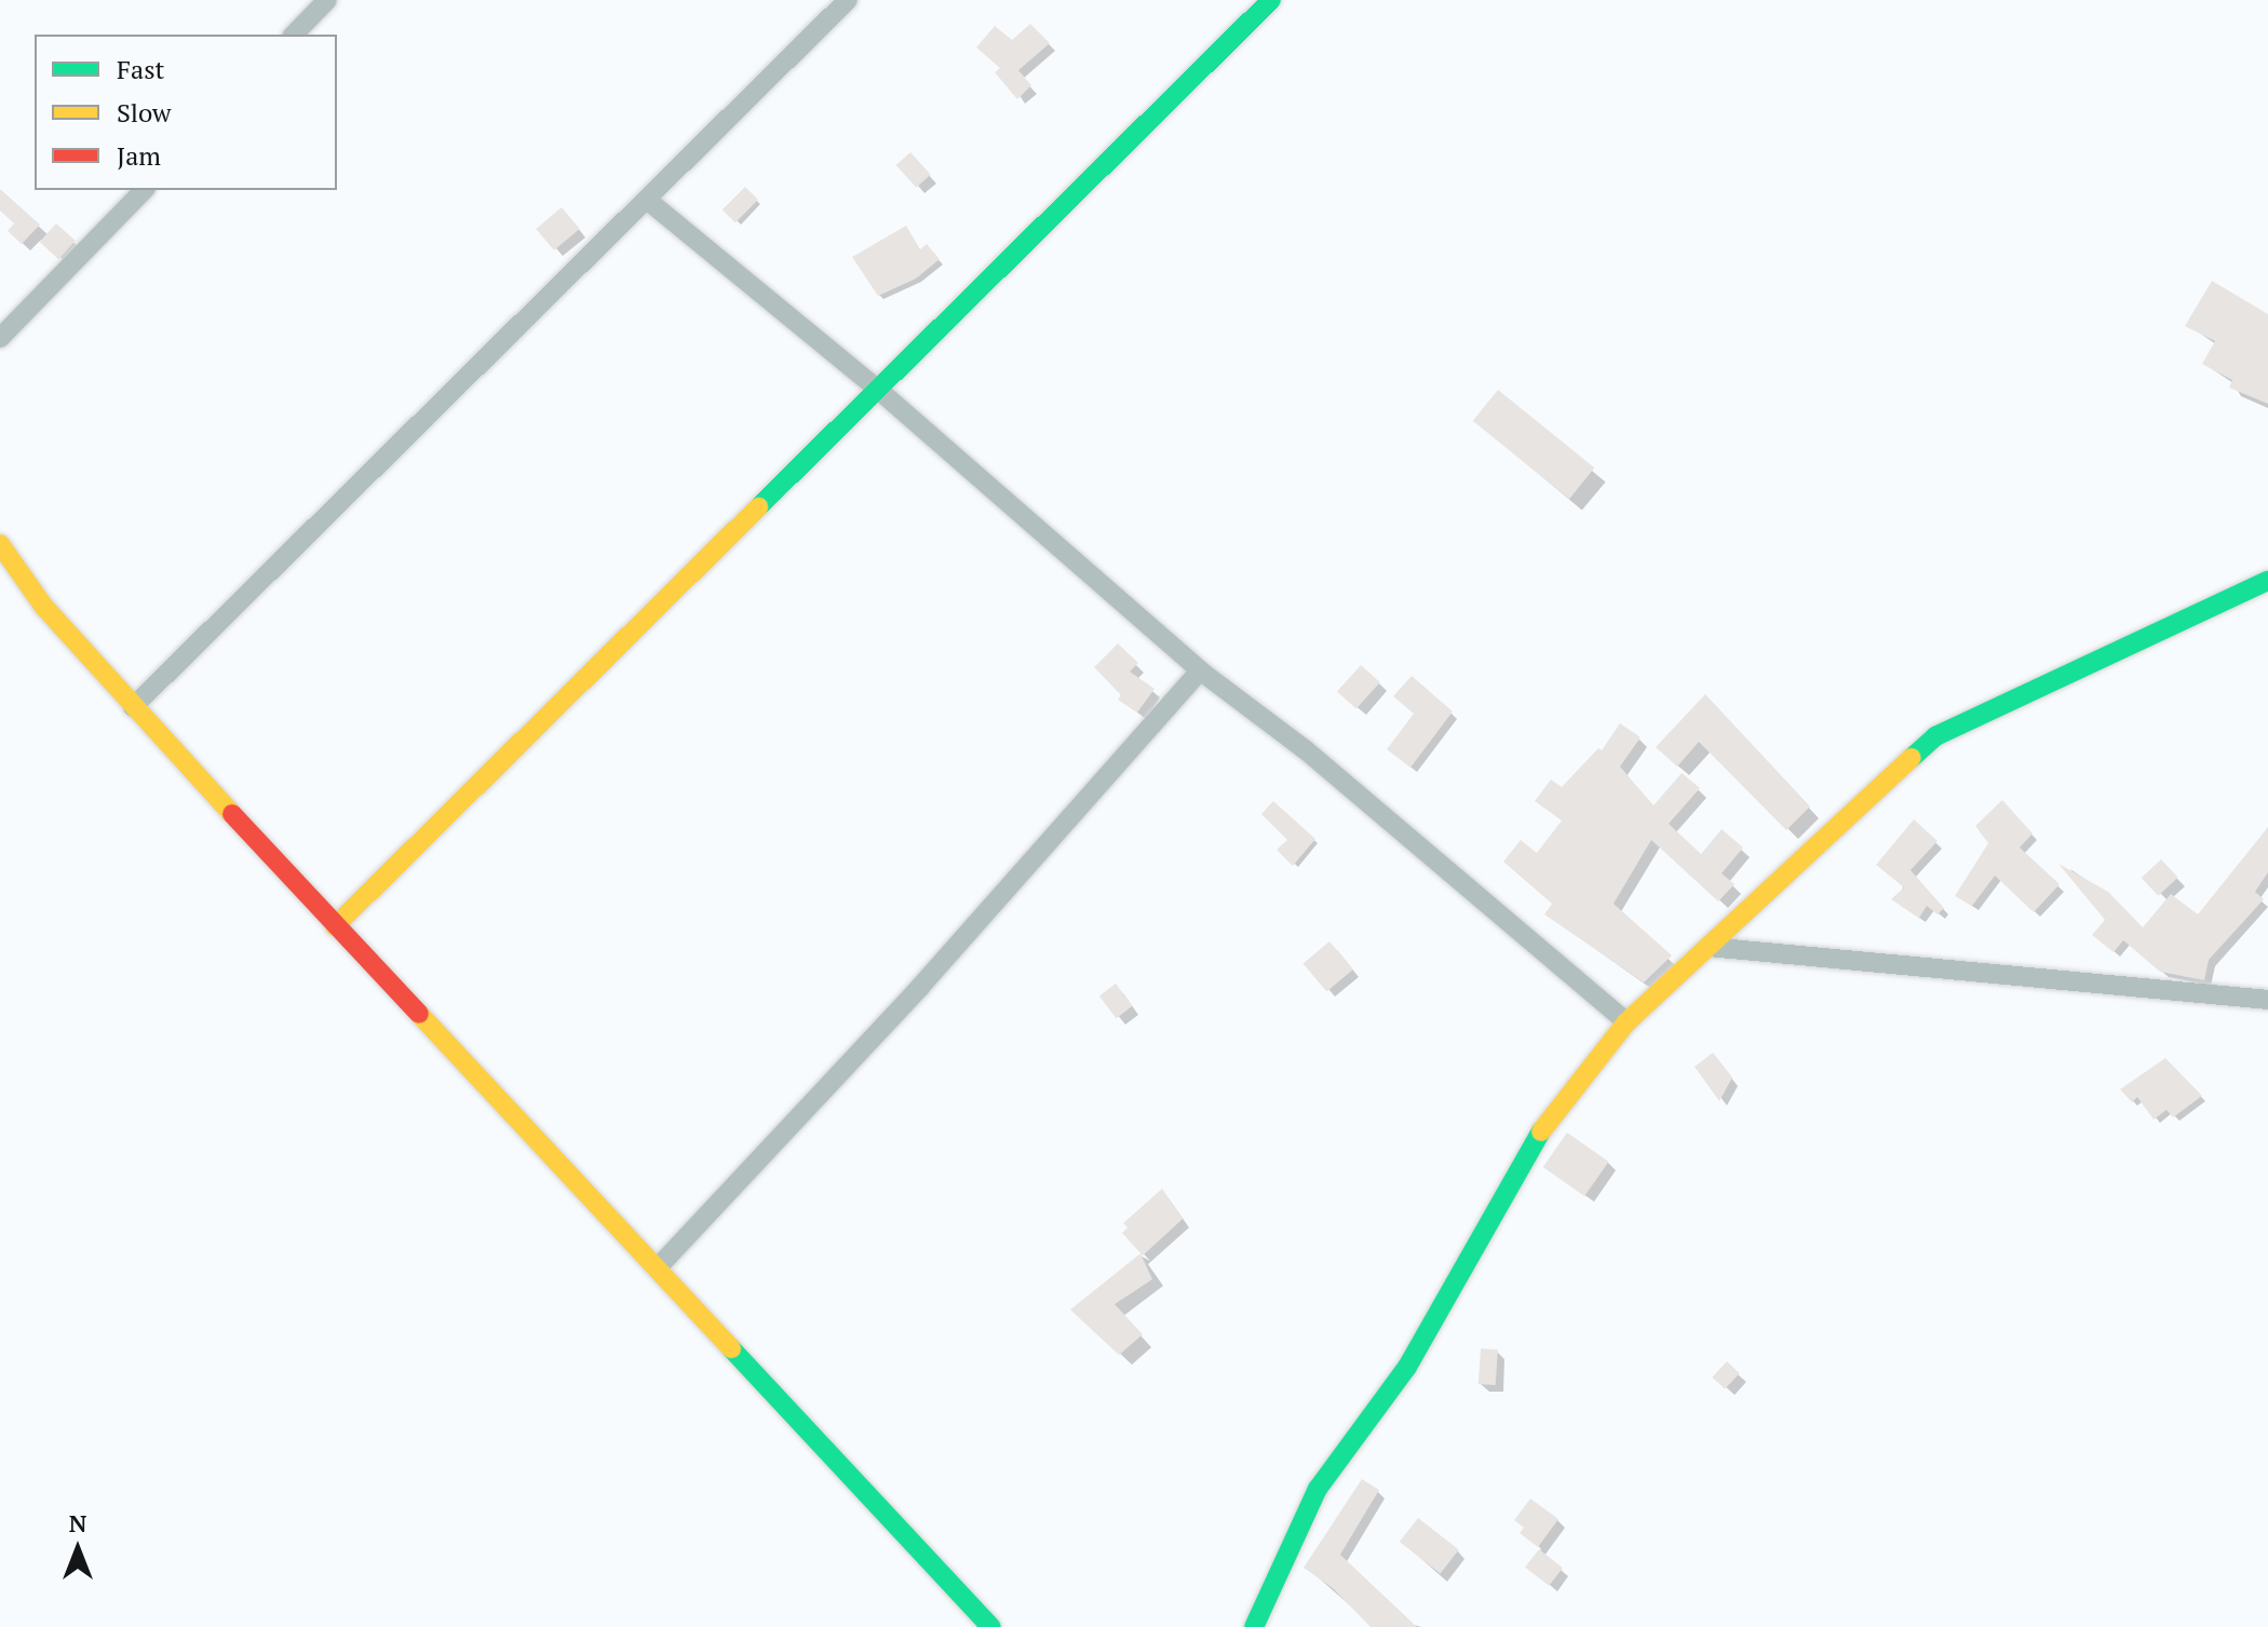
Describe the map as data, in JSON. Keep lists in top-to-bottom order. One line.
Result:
{"legend":["Fast","Slow","Jam"],"north":"top"}
